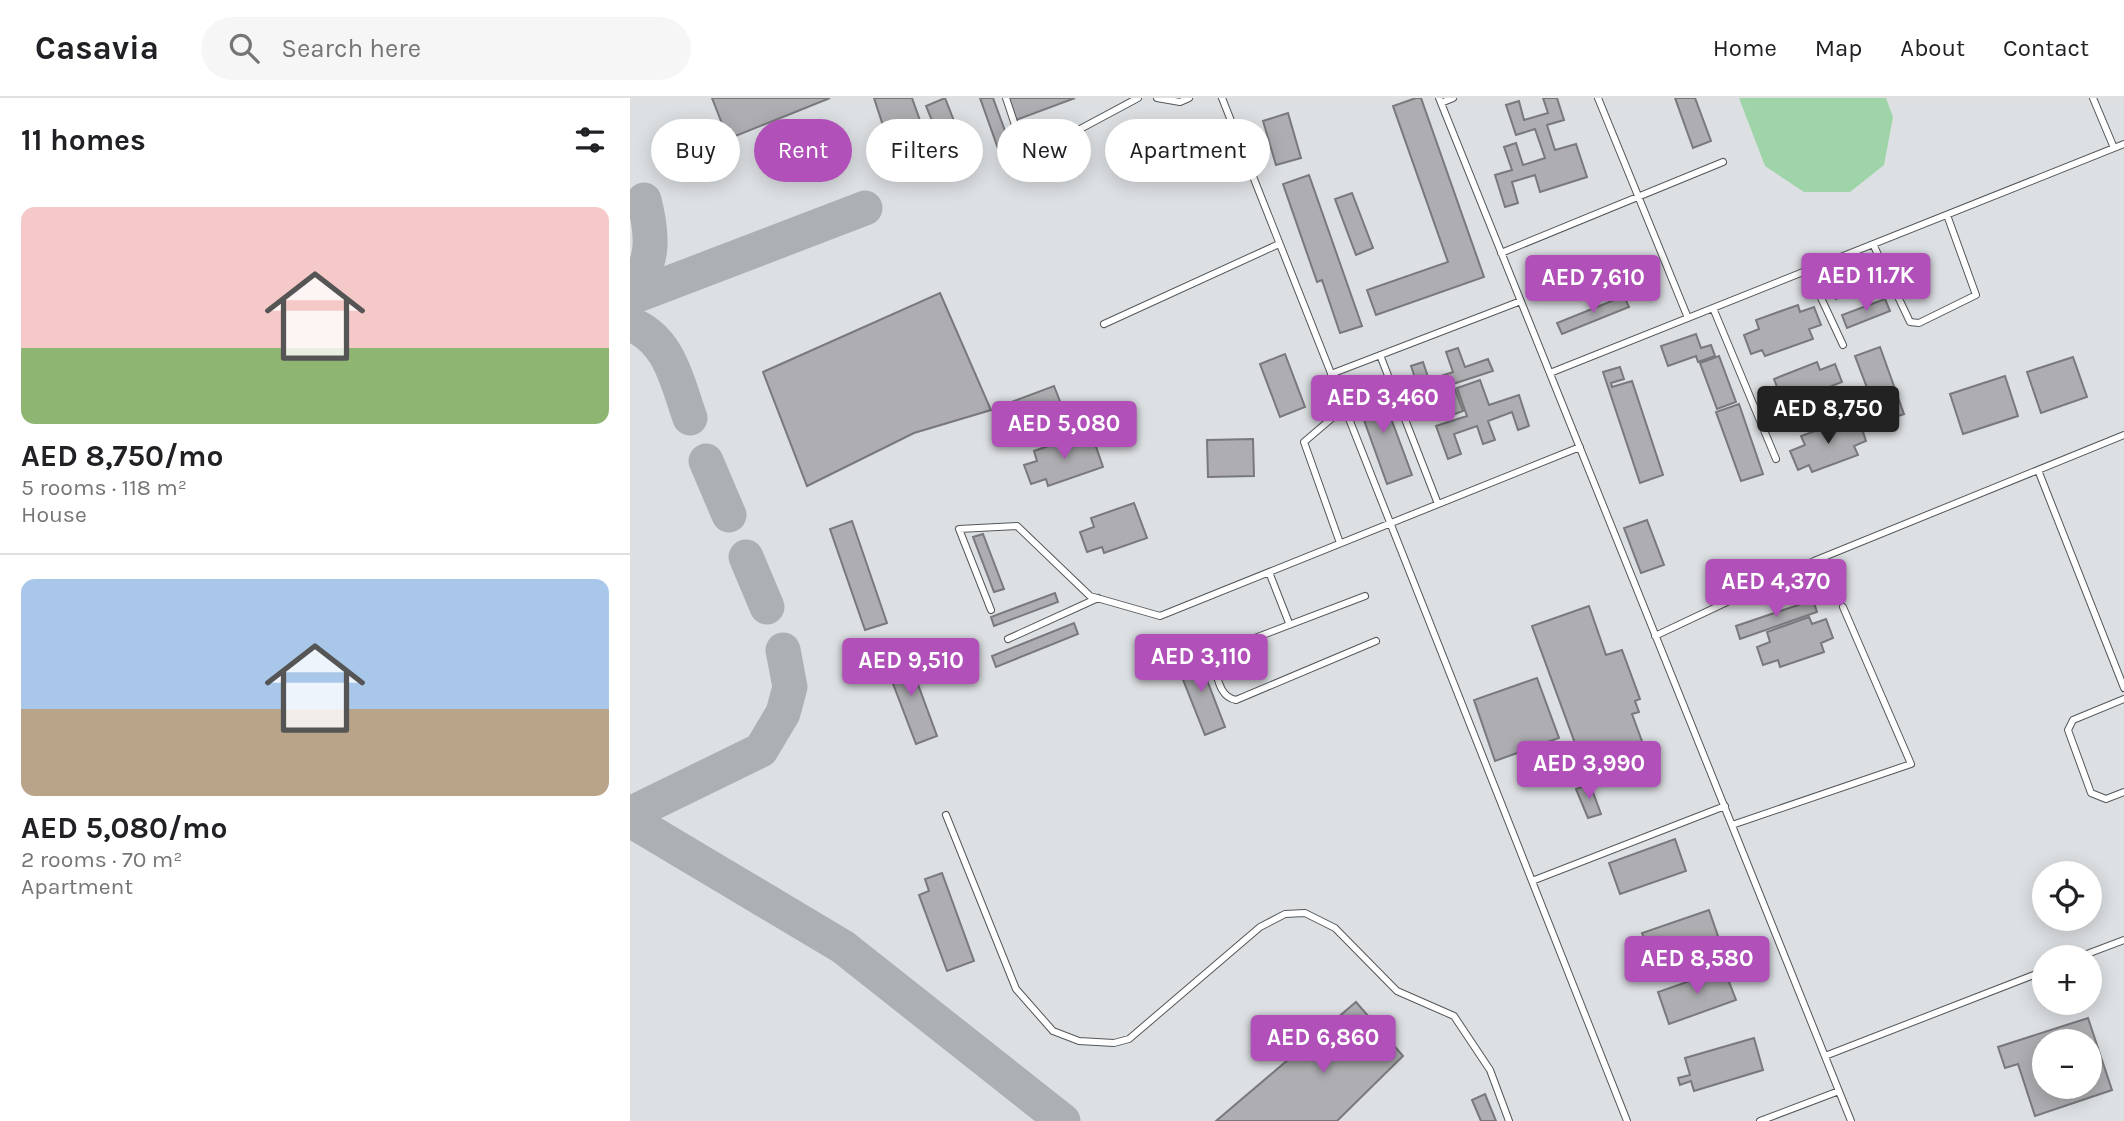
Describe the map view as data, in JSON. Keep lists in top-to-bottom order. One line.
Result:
{"page":{"header":"Casavia","search":"Search here","nav":["Home","Map","About","Contact"],"heading":"11 homes","chip":["Buy","Rent","Filters","New","Apartment"],"list":[{"name":"AED 8,750/mo","note":"5 rooms · 118 m² · House"},{"name":"AED 5,080/mo","note":"2 rooms · 70 m² · Apartment"}],"price":["AED 11.7K","AED 7,610","AED 3,460","AED 8,750","AED 5,080","AED 4,370","AED 3,110","AED 9,510","AED 3,990","AED 8,580","AED 6,860"],"map_buttons":["+","−"]}}
